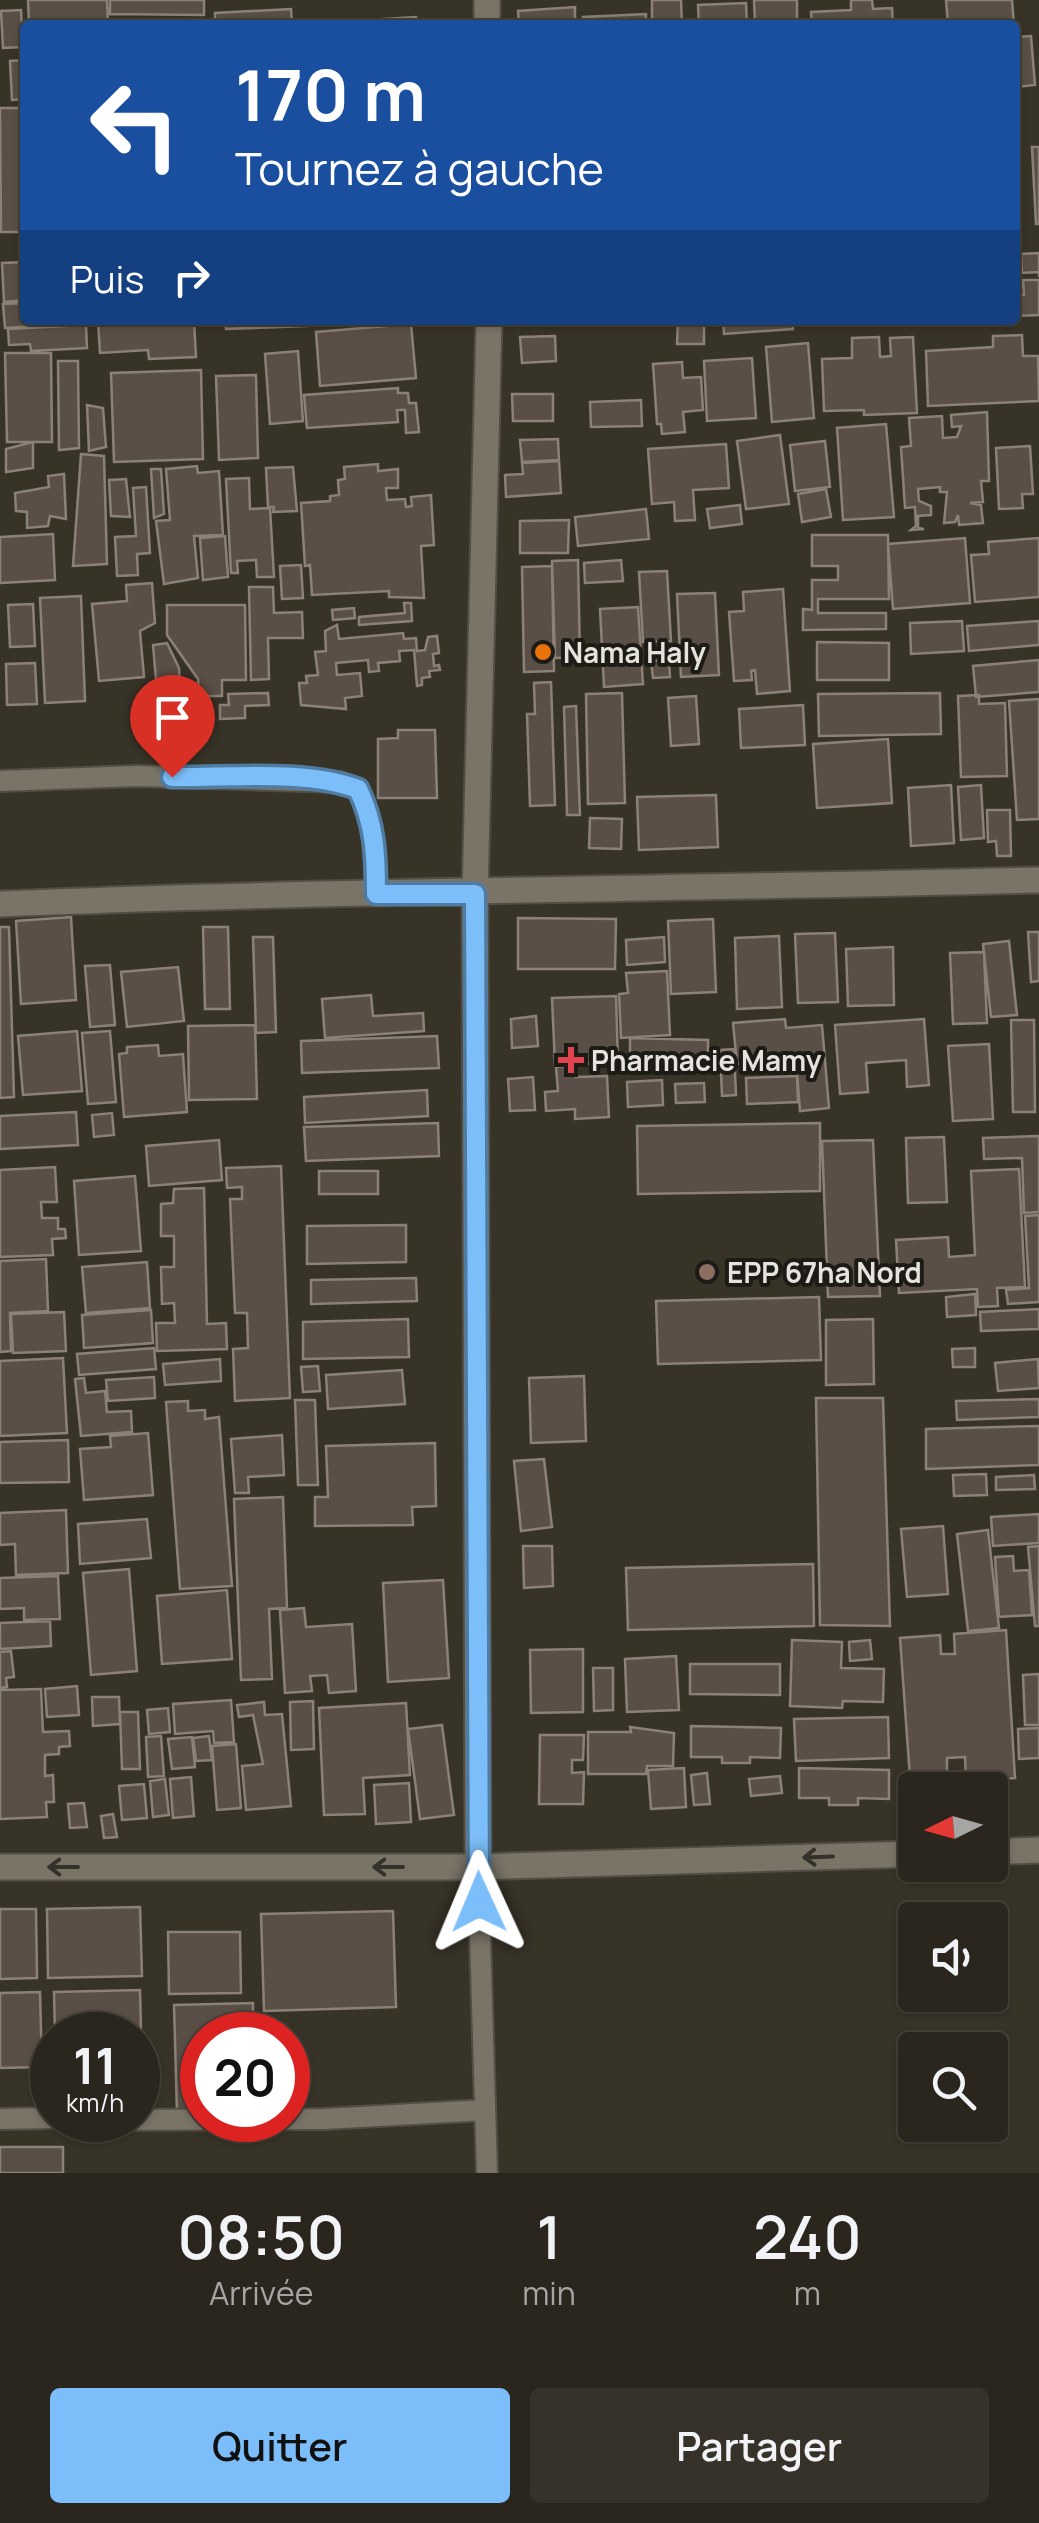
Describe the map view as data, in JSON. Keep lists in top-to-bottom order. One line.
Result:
{"places":{"other":["Nama Haly","EPP 67ha Nord"],"health":["Pharmacie Mamy"]},"north":"left","page":{"turn":["170 m","Tournez à gauche"],"then":"Puis","speed":"11 km/h","limit":"20","eta":["08:50","Arrivée","1","min","240","m"],"buttons":["Quitter","Partager"]}}
